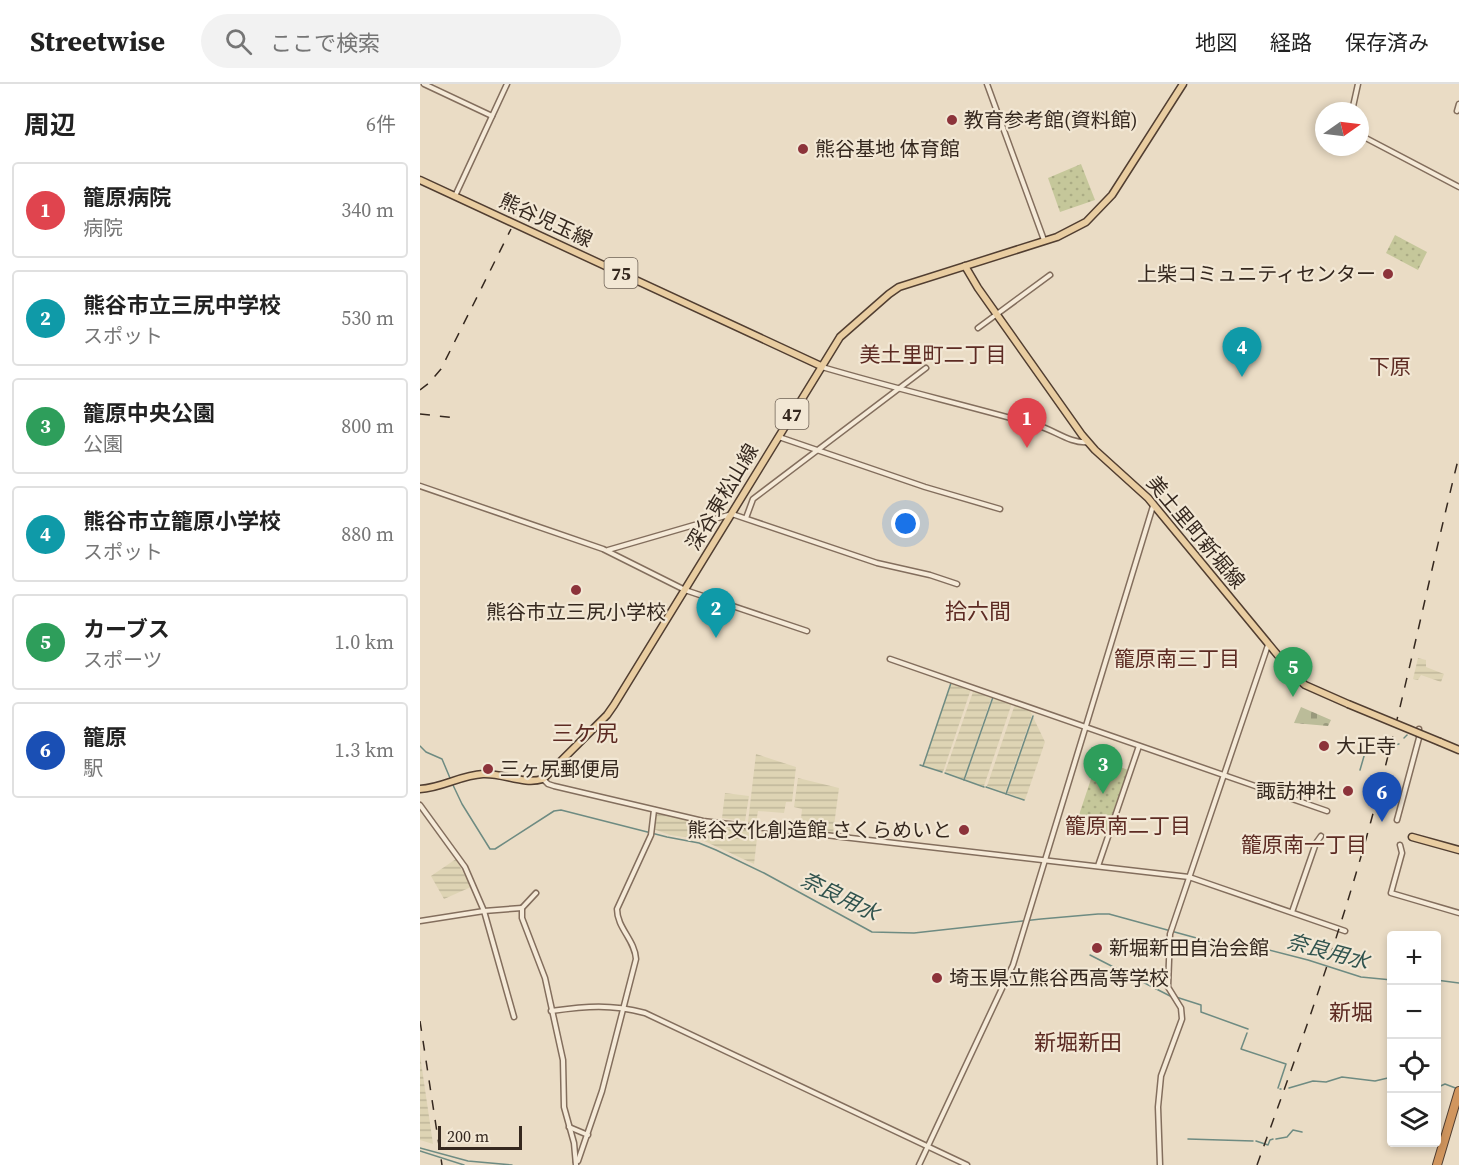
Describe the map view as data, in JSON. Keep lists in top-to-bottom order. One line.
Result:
{"streets":{"main road":["熊谷児玉線","75","47","深谷東松山線","美土里町新堀線"]},"crossings":[["熊谷児玉線","深谷東松山線"],["深谷東松山線","美土里町新堀線"]],"districts":["美土里町二丁目","下原","拾六間","籠原南三丁目","三ケ尻","籠原南二丁目","籠原南一丁目","新堀","新堀新田"],"water":["奈良用水"],"places":["教育参考館(資料館)","熊谷基地 体育館","上柴コミュニティセンター","熊谷市立三尻小学校","大正寺","三ヶ尻郵便局","諏訪神社","熊谷文化創造館 さくらめいと","新堀新田自治会館","埼玉県立熊谷西高等学校"],"scale_bar":"200 m","north":"right","page":{"header":"Streetwise","search":"ここで検索","nav":["地図","経路","保存済み"],"heading":["周辺","6件"],"list":[{"mark":"1","name":"籠原病院","note":"病院","value":"340 m"},{"mark":"2","name":"熊谷市立三尻中学校","note":"スポット","value":"530 m"},{"mark":"3","name":"籠原中央公園","note":"公園","value":"800 m"},{"mark":"4","name":"熊谷市立籠原小学校","note":"スポット","value":"880 m"},{"mark":"5","name":"カーブス","note":"スポーツ","value":"1.0 km"},{"mark":"6","name":"籠原","note":"駅","value":"1.3 km"}],"pins":["4","1","2","5","3","6"],"map_buttons":["+","−"],"scale":"200 m"}}
